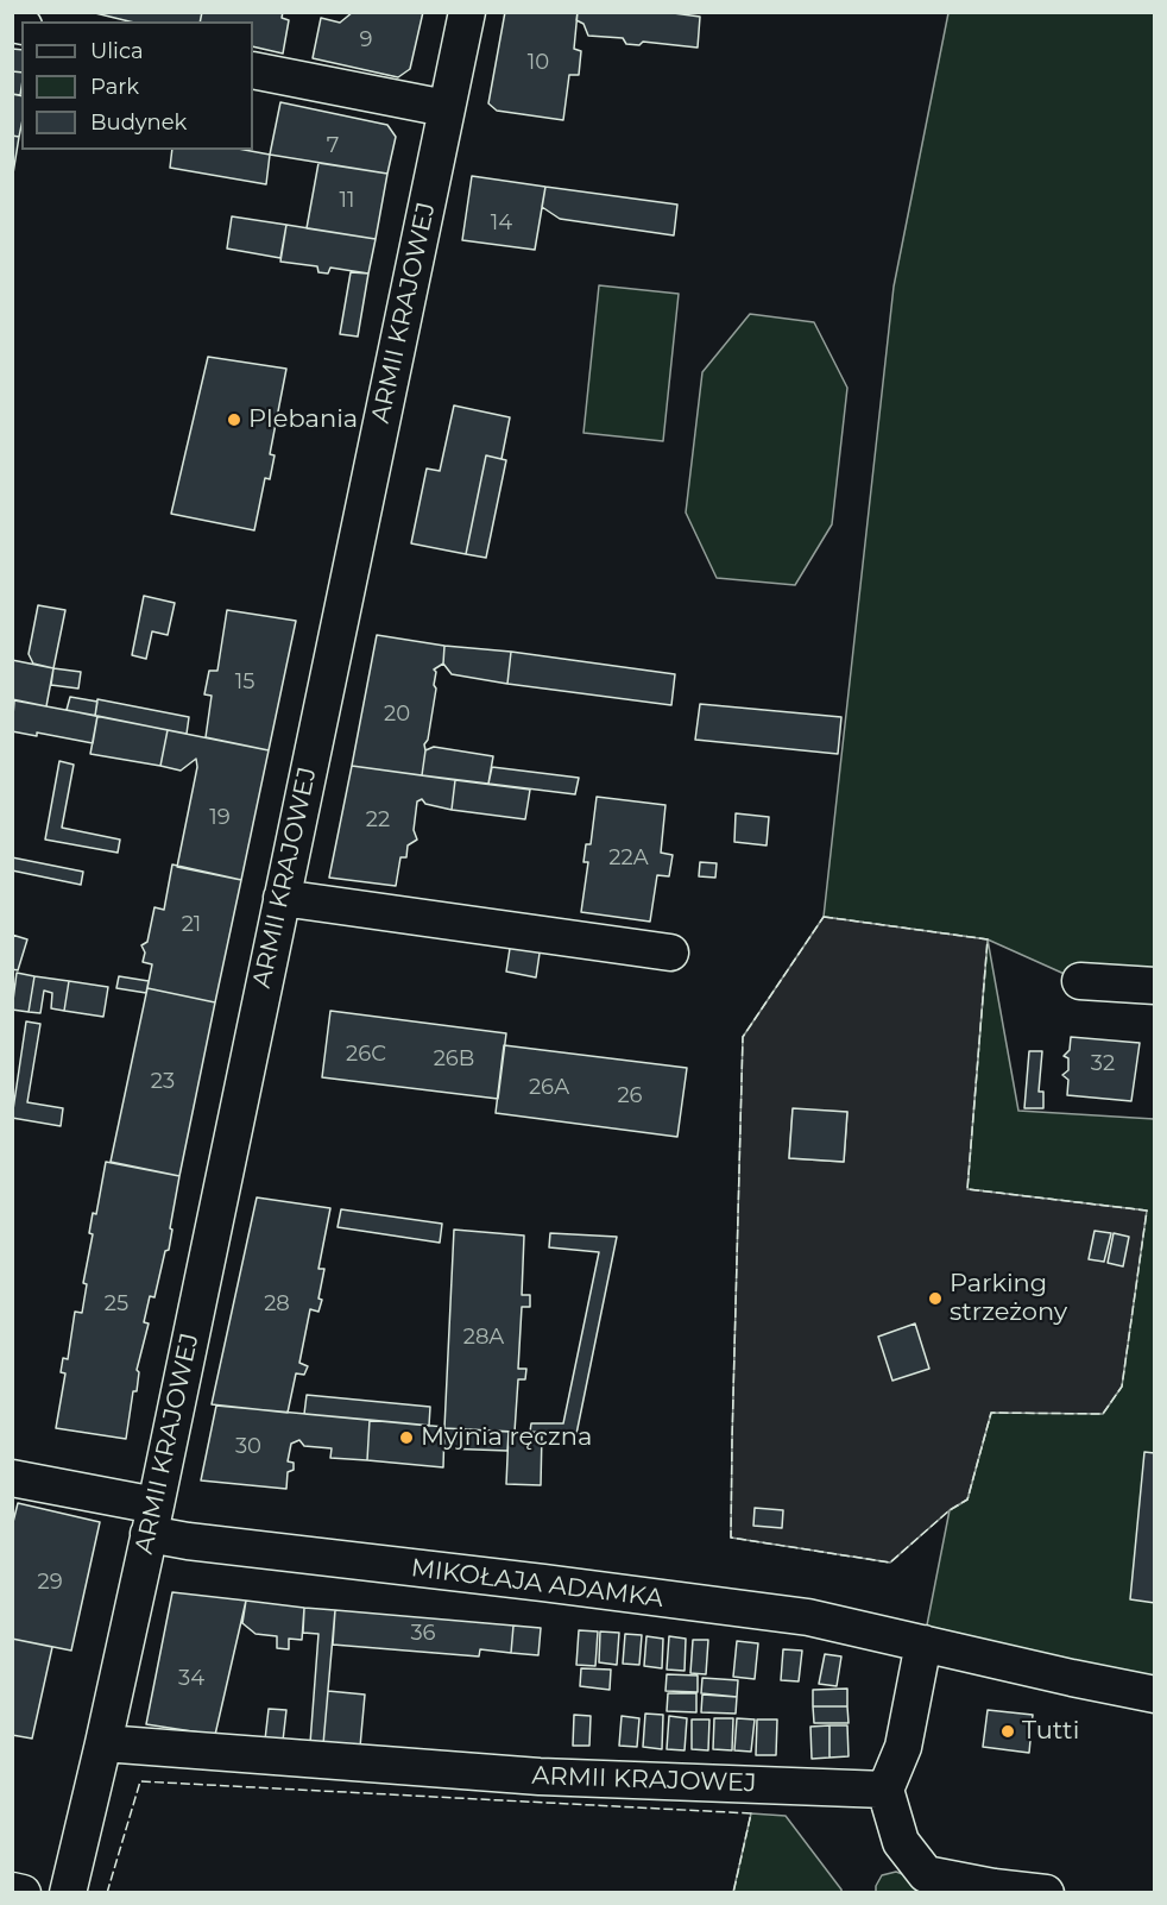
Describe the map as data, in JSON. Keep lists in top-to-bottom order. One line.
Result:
{"streets":{"street":["ARMII KRAJOWEJ","MIKOŁAJA ADAMKA"]},"crossings":[["ARMII KRAJOWEJ","MIKOŁAJA ADAMKA"]],"places":["Plebania","Parking strzeżony","Myjnia ręczna","Tutti"],"house_numbers":["9","10","7","11","14","15","20","19","22","22A","21","26C","26B","32","23","26A","26","25","28","28A","30","29","36","34"],"legend":["Ulica","Park","Budynek"]}
